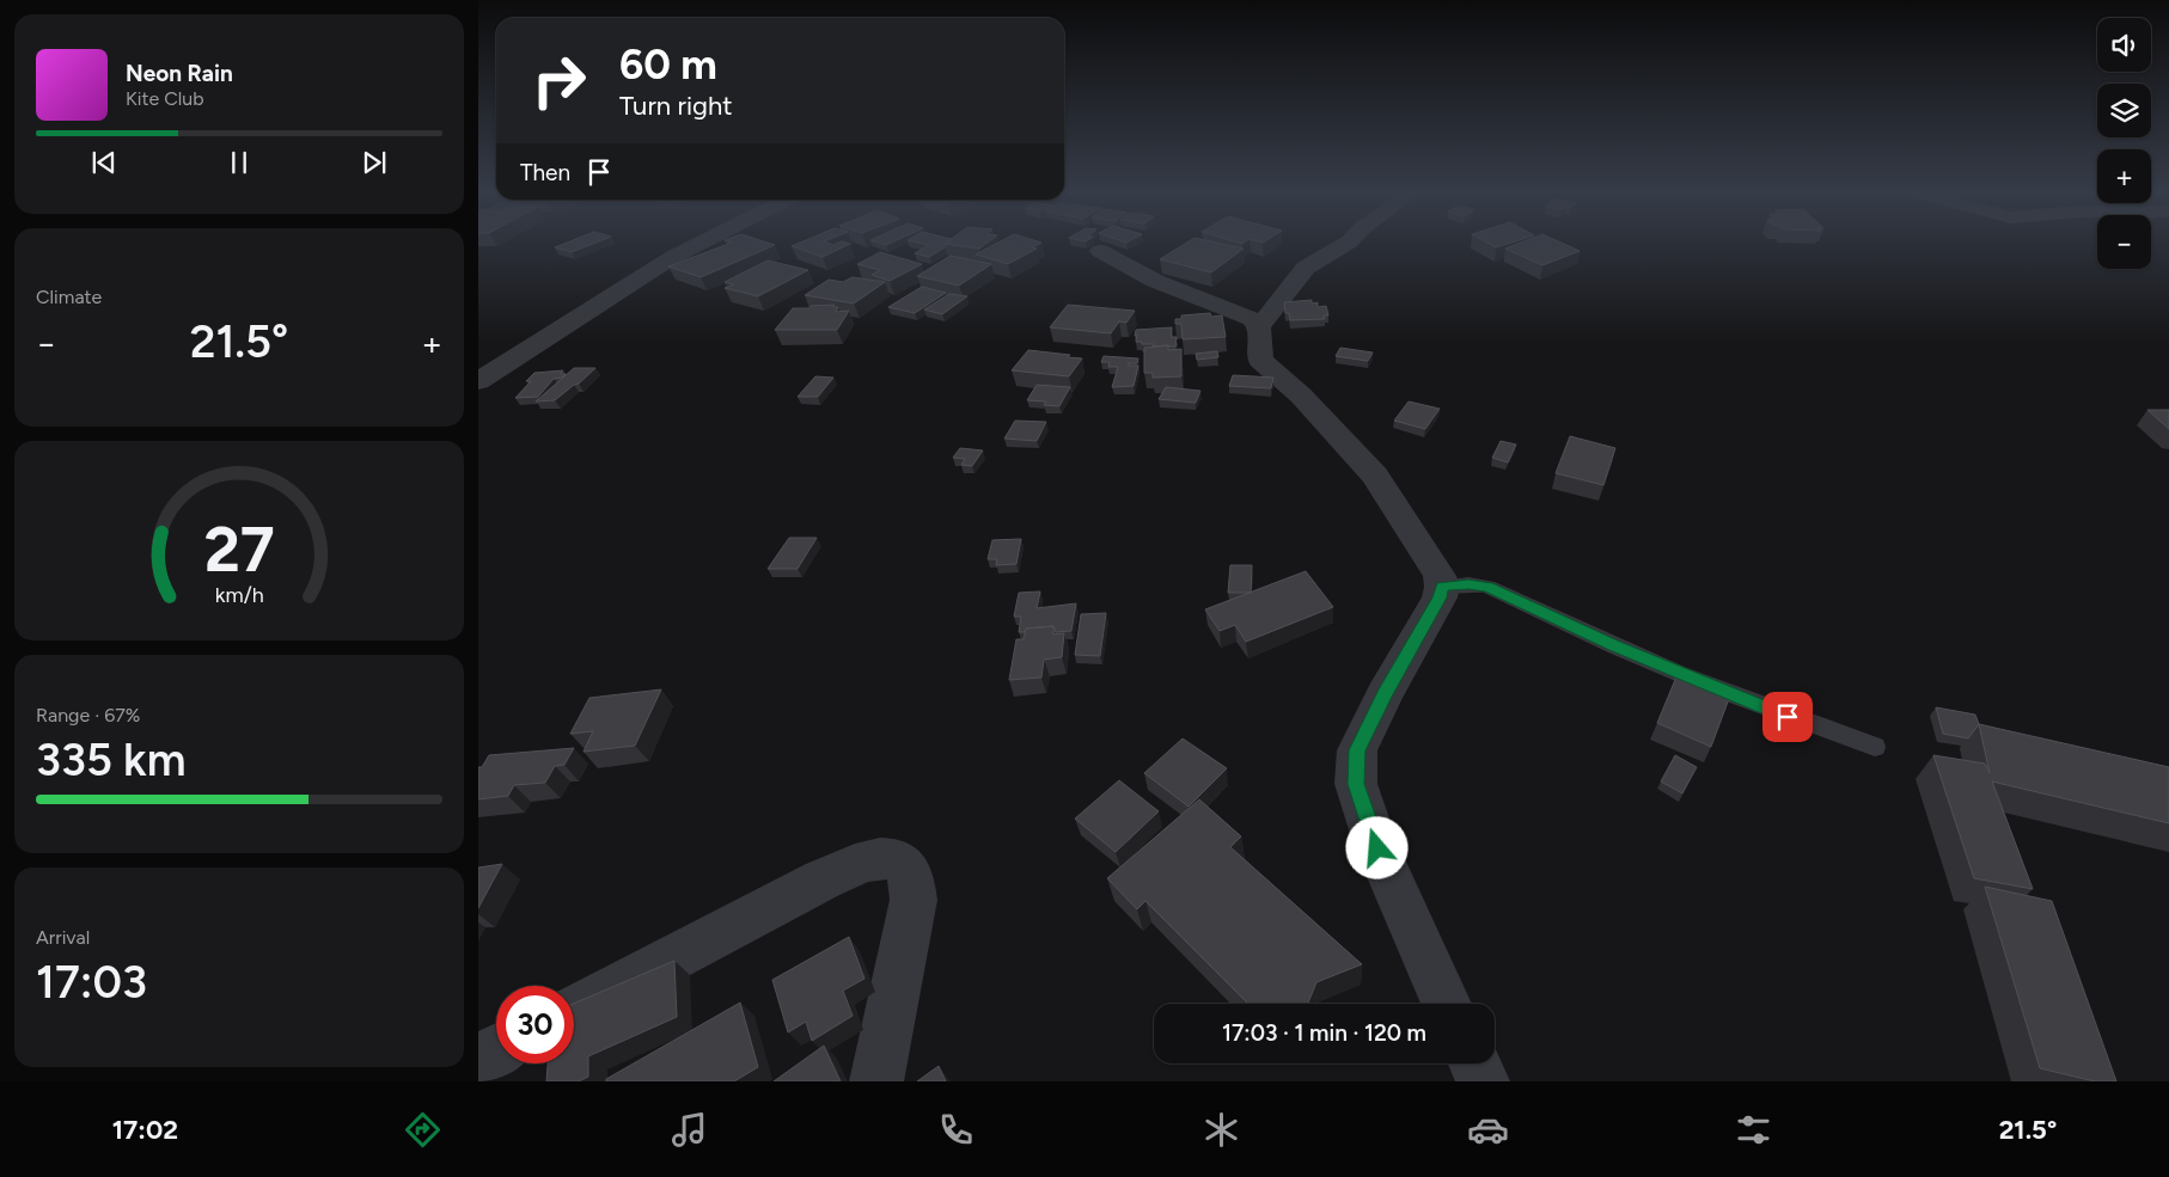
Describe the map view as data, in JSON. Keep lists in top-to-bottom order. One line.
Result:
{"page":{"map_buttons":["+","−"],"turn":["60 m","Turn right"],"song":["Neon Rain","Kite Club"],"then":"Then","tile":["Climate",["Range · 67%","335 km"],["Arrival","17:03"]],"heat":["−","21.5°","+"],"limit":"30","trip":"17:03 · 1 min · 120 m","tabs":["17:02","21.5°"],"gauge":["27","km/h"]}}
